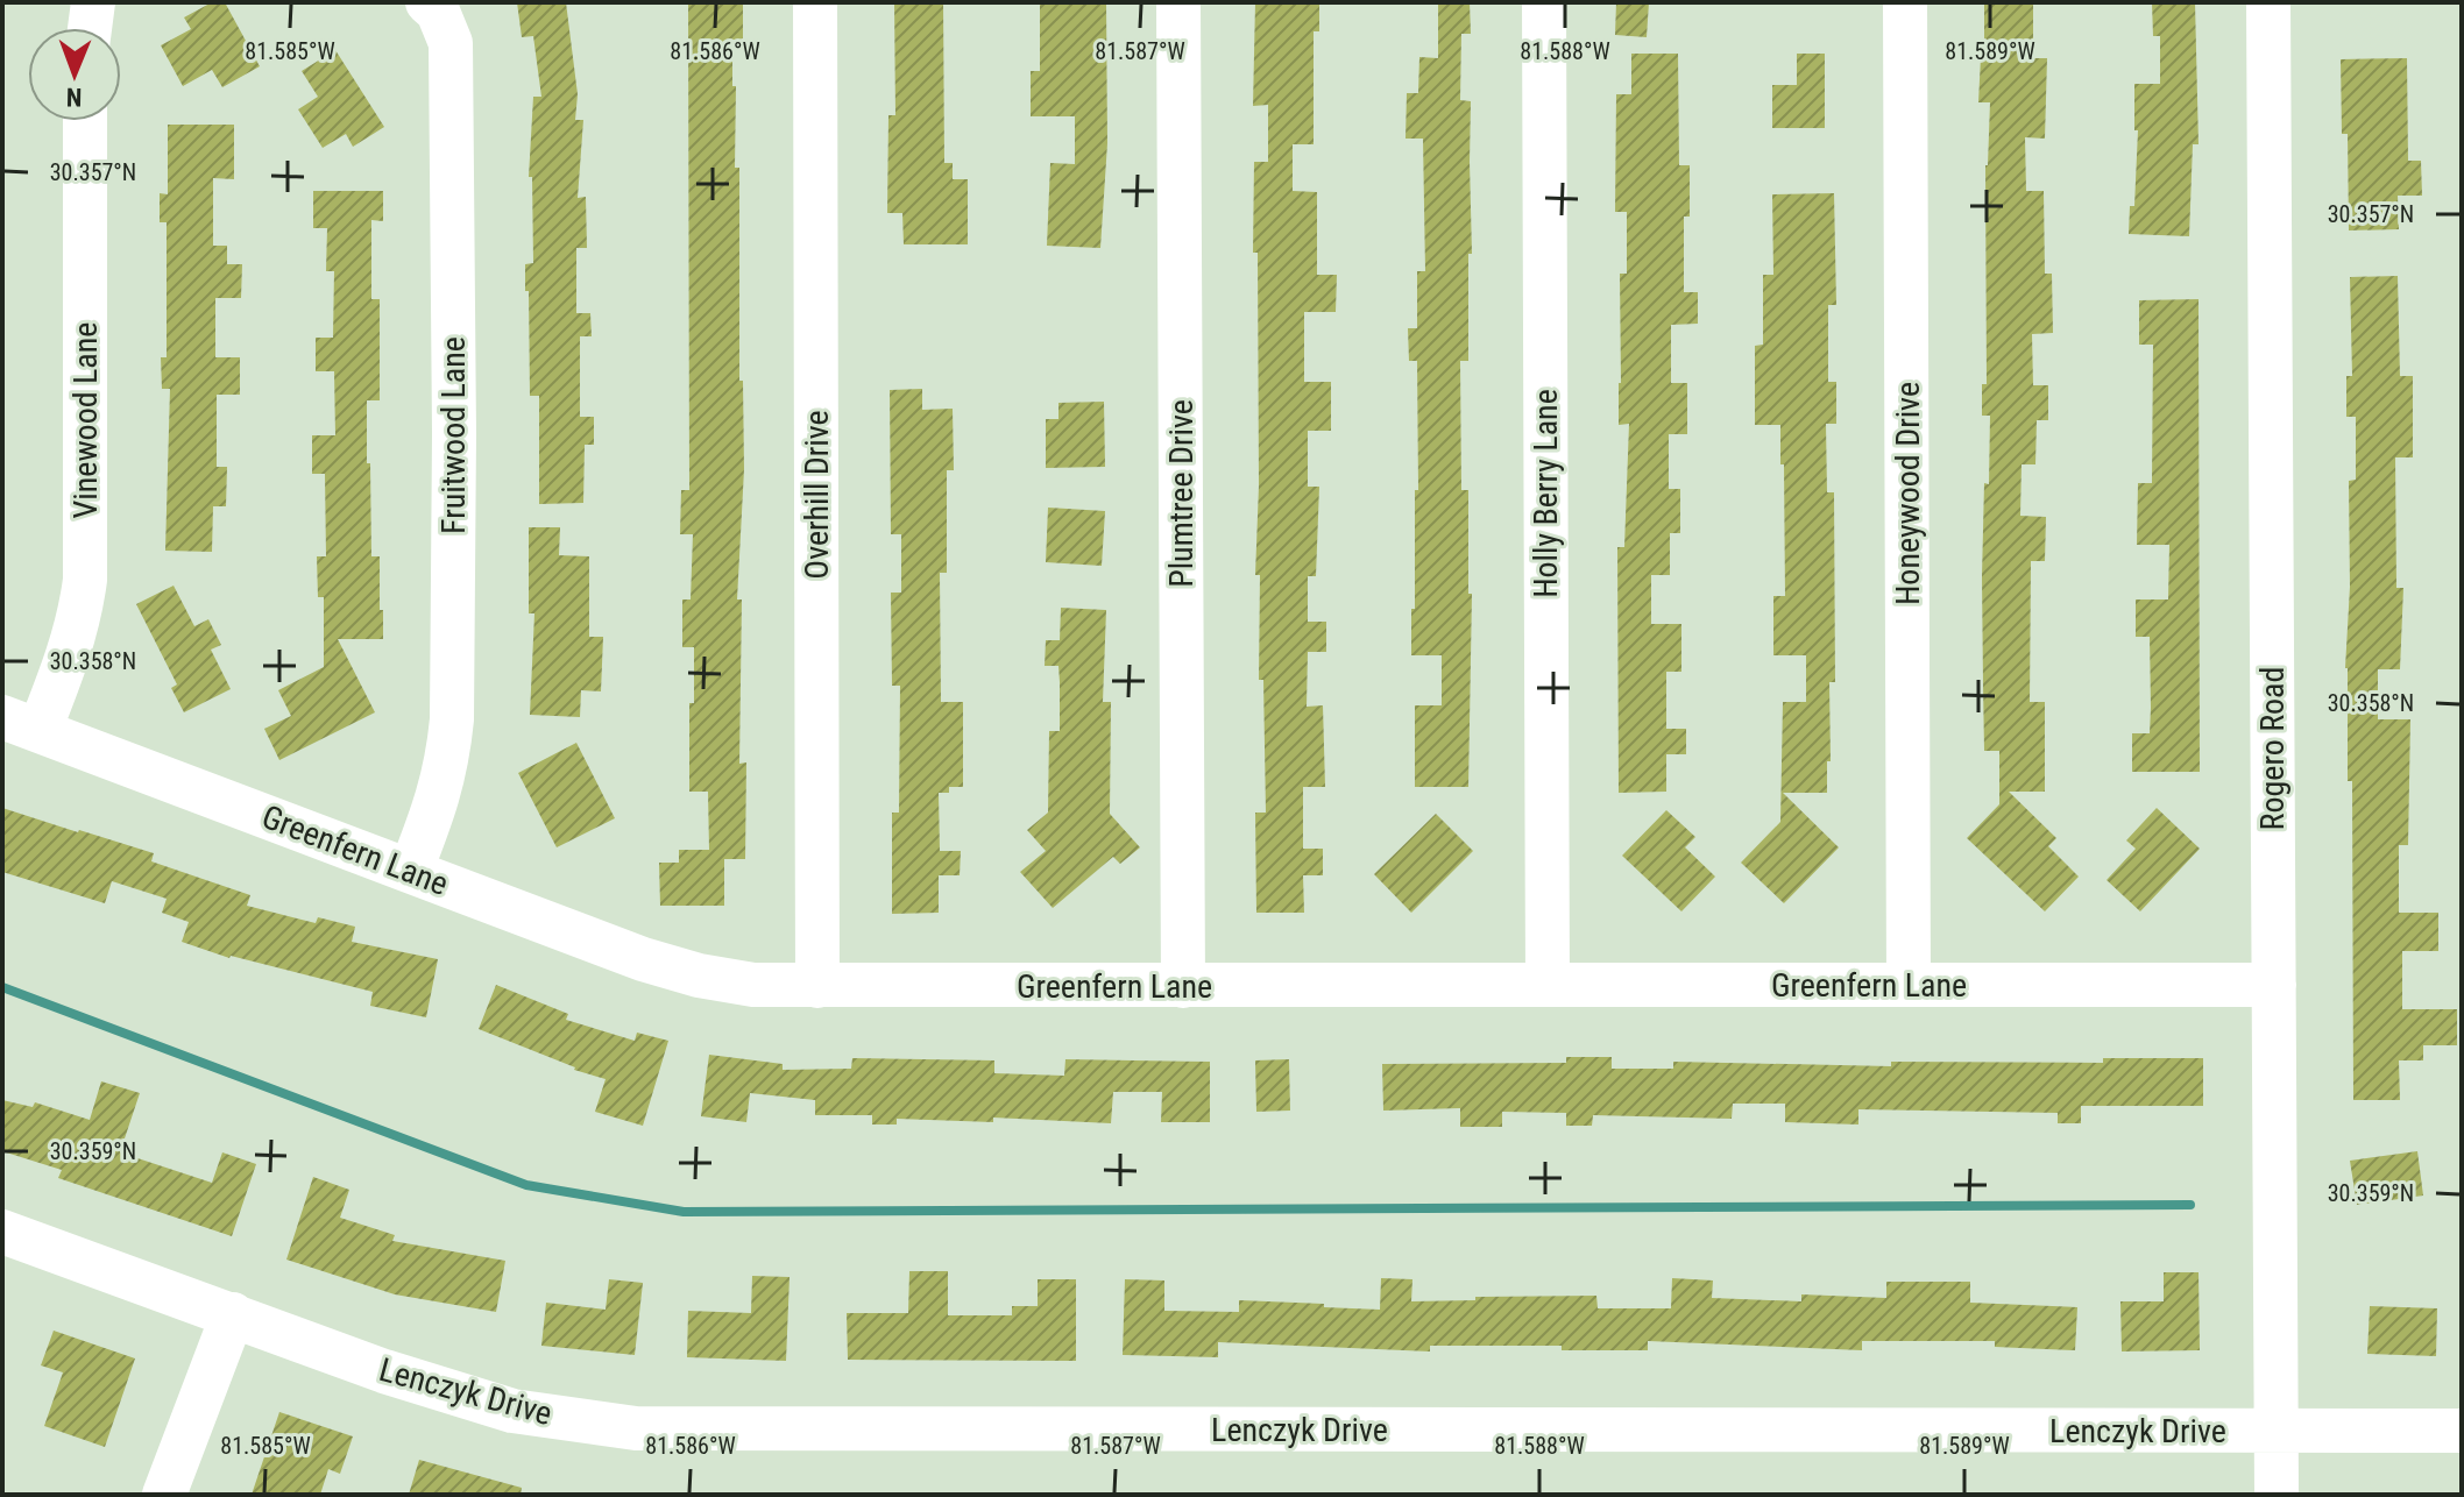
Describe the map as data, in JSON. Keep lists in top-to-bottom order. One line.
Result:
{"streets":{"street":["Vinewood Lane","Fruitwood Lane","Plumtree Drive","Holly Berry Lane","Honeywood Drive","Overhill Drive","Rogero Road","Greenfern Lane","Lenczyk Drive"]},"crossings":[["Vinewood Lane","Greenfern Lane"],["Fruitwood Lane","Greenfern Lane"],["Plumtree Drive","Greenfern Lane"],["Holly Berry Lane","Greenfern Lane"],["Honeywood Drive","Greenfern Lane"],["Overhill Drive","Greenfern Lane"],["Rogero Road","Greenfern Lane"],["Rogero Road","Lenczyk Drive"]],"north":"bottom","coordinates":["81.585°W","81.586°W","81.587°W","81.588°W","81.589°W","30.357°N","30.358°N","30.359°N"]}
